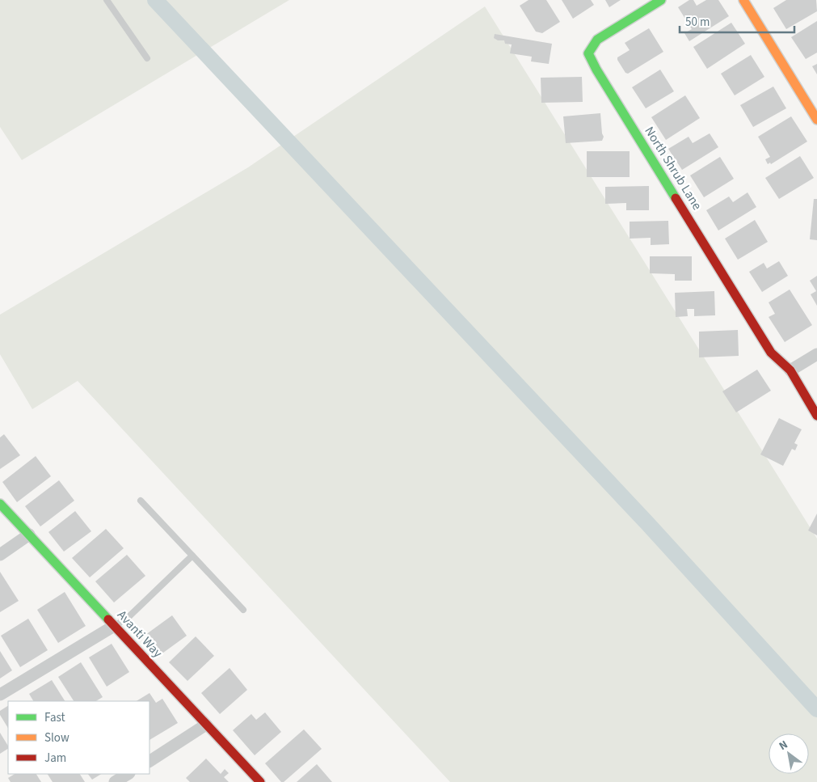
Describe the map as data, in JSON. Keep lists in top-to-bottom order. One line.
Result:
{"streets":{"street":["North Shrub Lane","Avanti Way"]},"legend":["Fast","Slow","Jam"],"scale_bar":"50 m","north":"top left"}
